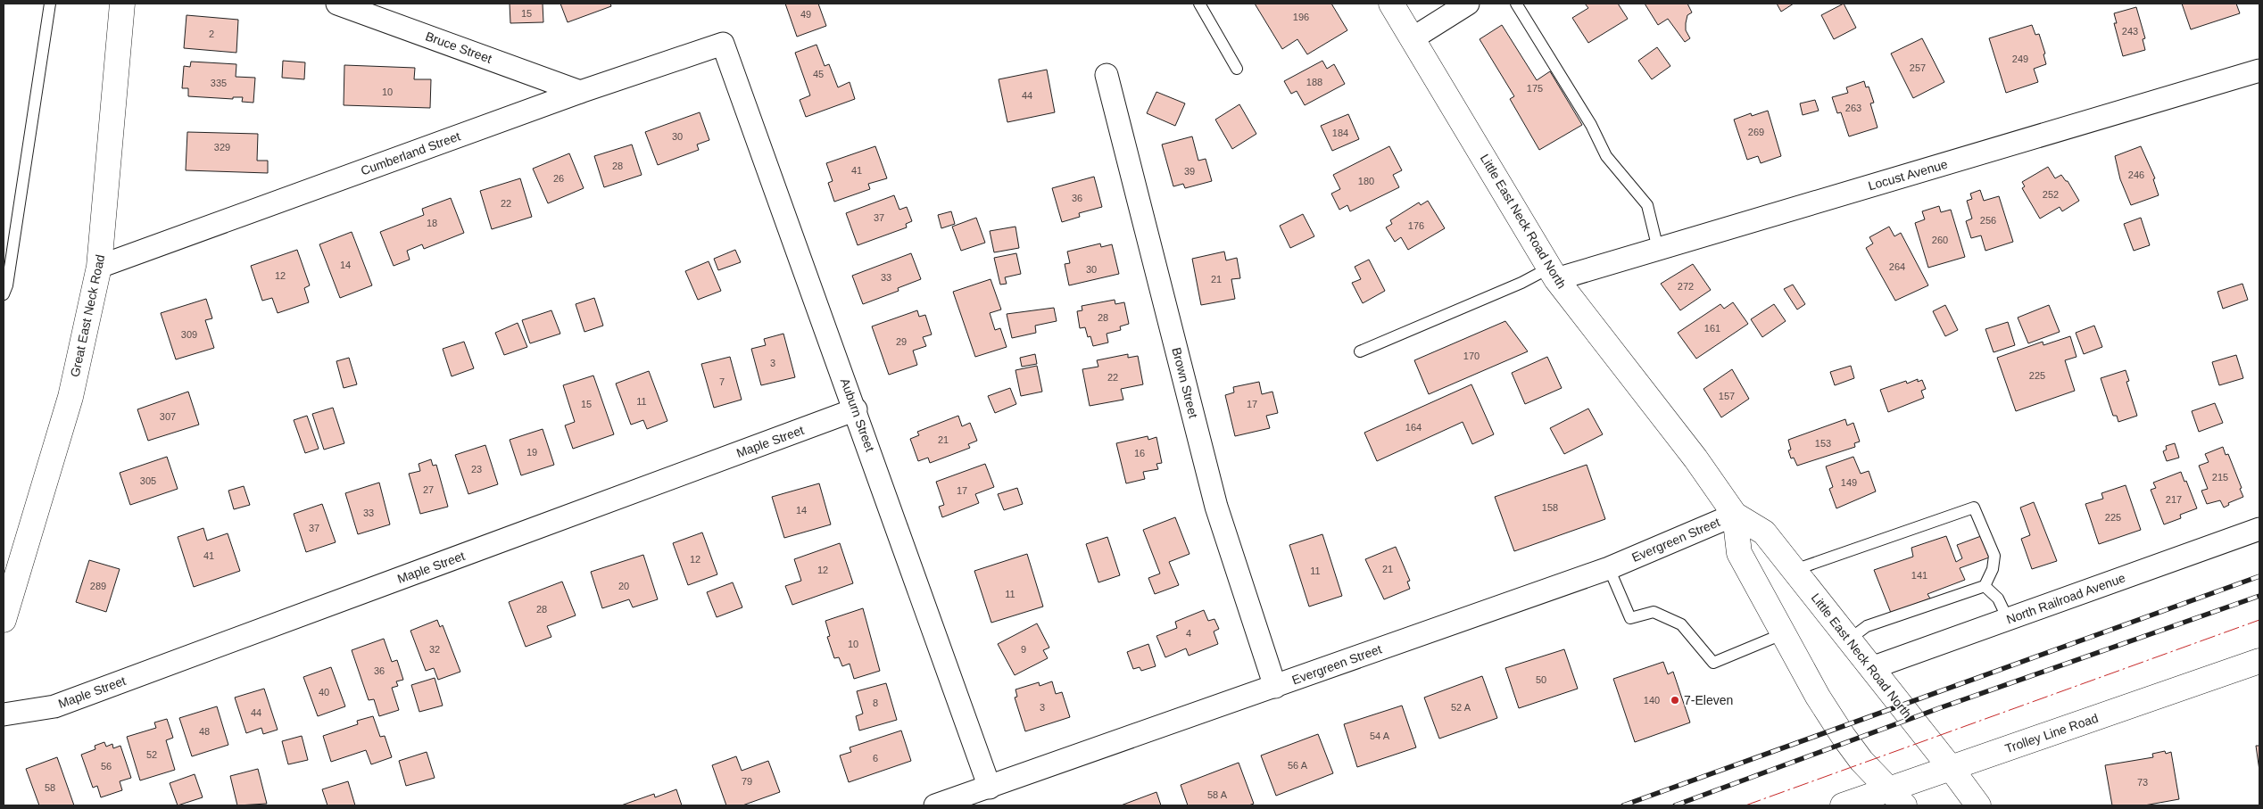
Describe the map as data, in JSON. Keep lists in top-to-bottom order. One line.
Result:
{"streets":{"main road":["Little East Neck Road North","Great East Neck Road","Trolley Line Road"],"street":["Bruce Street","Cumberland Street","Locust Avenue","Brown Street","Auburn Street","Maple Street","Evergreen Street","North Railroad Avenue"]},"crossings":[["Bruce Street","Cumberland Street"],["Cumberland Street","Great East Neck Road"],["Cumberland Street","Auburn Street"],["Locust Avenue","Little East Neck Road North"],["Little East Neck Road North","Evergreen Street"],["Little East Neck Road North","North Railroad Avenue"],["Little East Neck Road North","Trolley Line Road"],["Brown Street","Evergreen Street"],["Auburn Street","Maple Street"],["Auburn Street","Evergreen Street"]],"places":["7-Eleven"],"house_numbers":["15","49","196","243","2","249","257","45","188","335","175","10","44","263","269","184","30","329","28","41","39","246","26","180","252","36","22","37","256","18","176","260","14","264","30","12","33","21","272","28","161","309","29","170","3","225","22","7","157","11","15","17","307","164","21","153","19","16","23","215","305","149","27","17","217","158","14","33","225","37","41","12","21","12","11","141","289","20","11","28","4","10","32","9","36","50","40","140","8","3","52 A","44","48","54 A","52","6","56 A","56","79","73","58","58 A"]}
